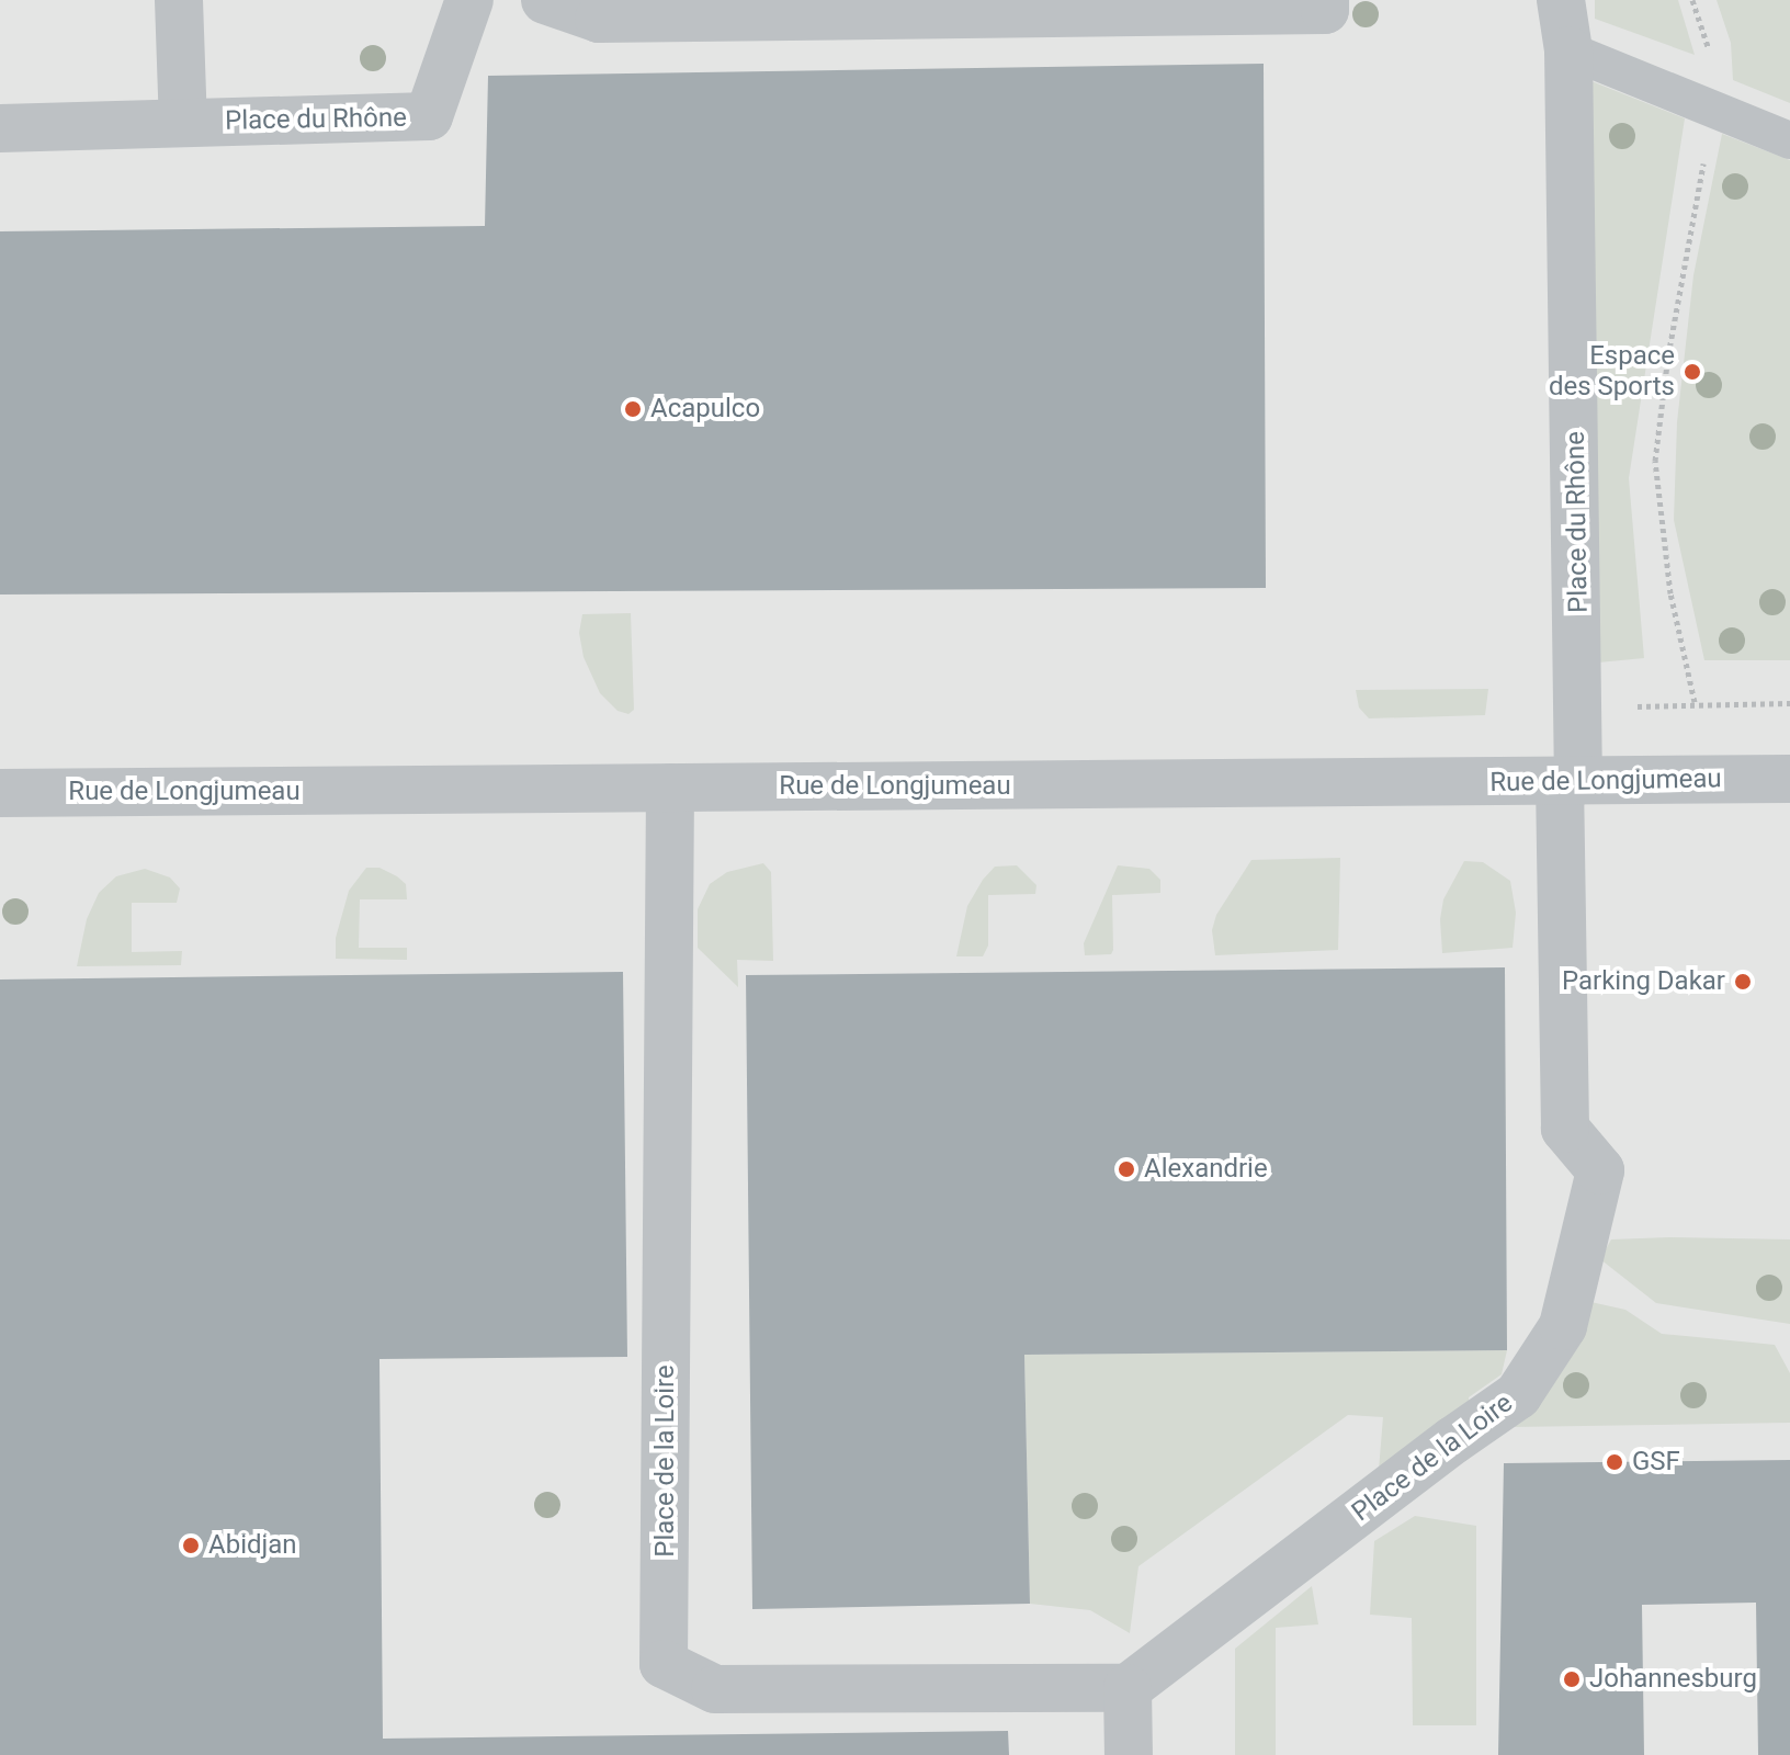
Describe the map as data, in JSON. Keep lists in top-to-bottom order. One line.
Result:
{"streets":{"street":["Place du Rhône","Rue de Longjumeau","Place de la Loire"]},"crossings":[["Place du Rhône","Rue de Longjumeau"],["Place du Rhône","Place de la Loire"],["Rue de Longjumeau","Place de la Loire"]],"places":["Espace des Sports","Acapulco","Parking Dakar","Alexandrie","GSF","Abidjan","Johannesburg"]}
